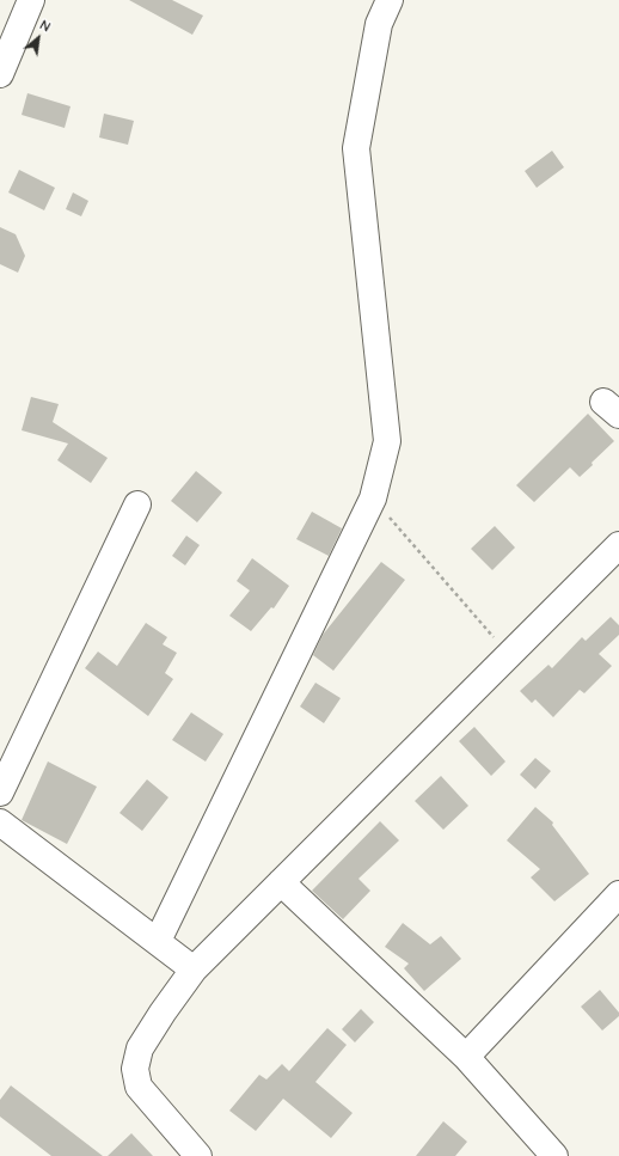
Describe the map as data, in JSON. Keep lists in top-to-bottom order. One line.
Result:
{"north":"top right"}
